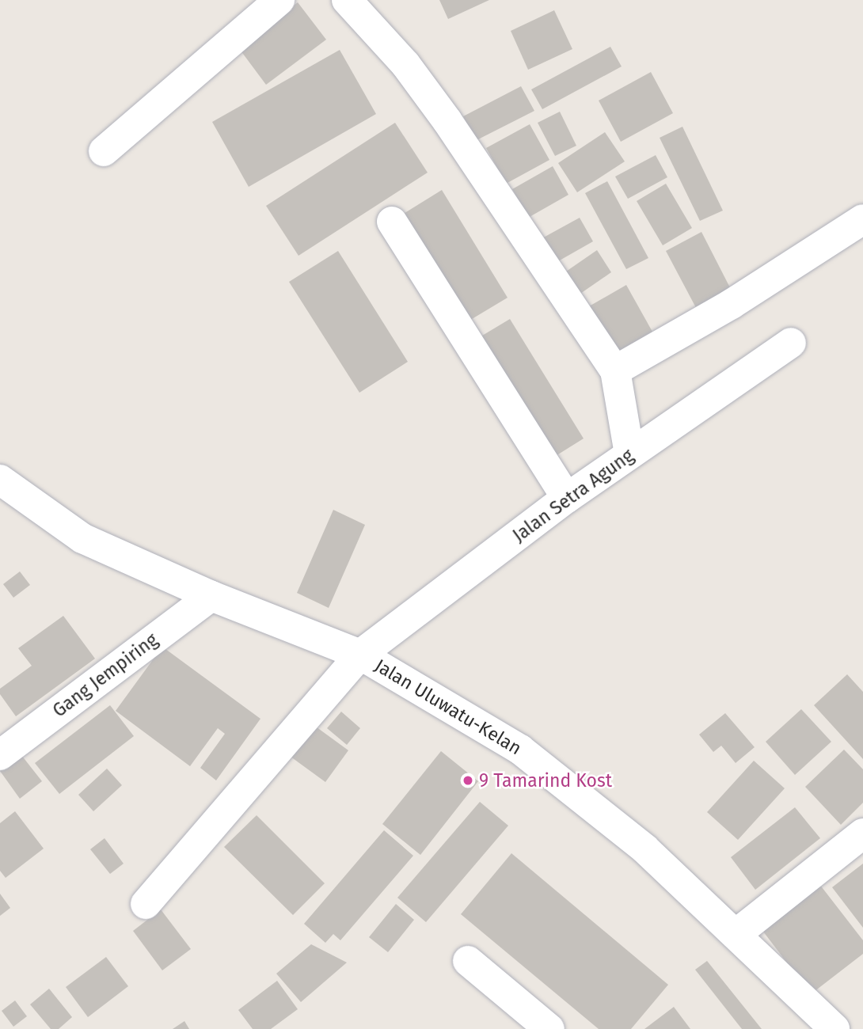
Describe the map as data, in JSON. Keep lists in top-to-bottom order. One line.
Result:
{"streets":{"street":["Jalan Setra Agung","Gang Jempiring","Jalan Uluwatu-Kelan"]},"crossings":[["Jalan Setra Agung","Jalan Uluwatu-Kelan"],["Gang Jempiring","Jalan Uluwatu-Kelan"]],"places":["9 Tamarind Kost"]}
